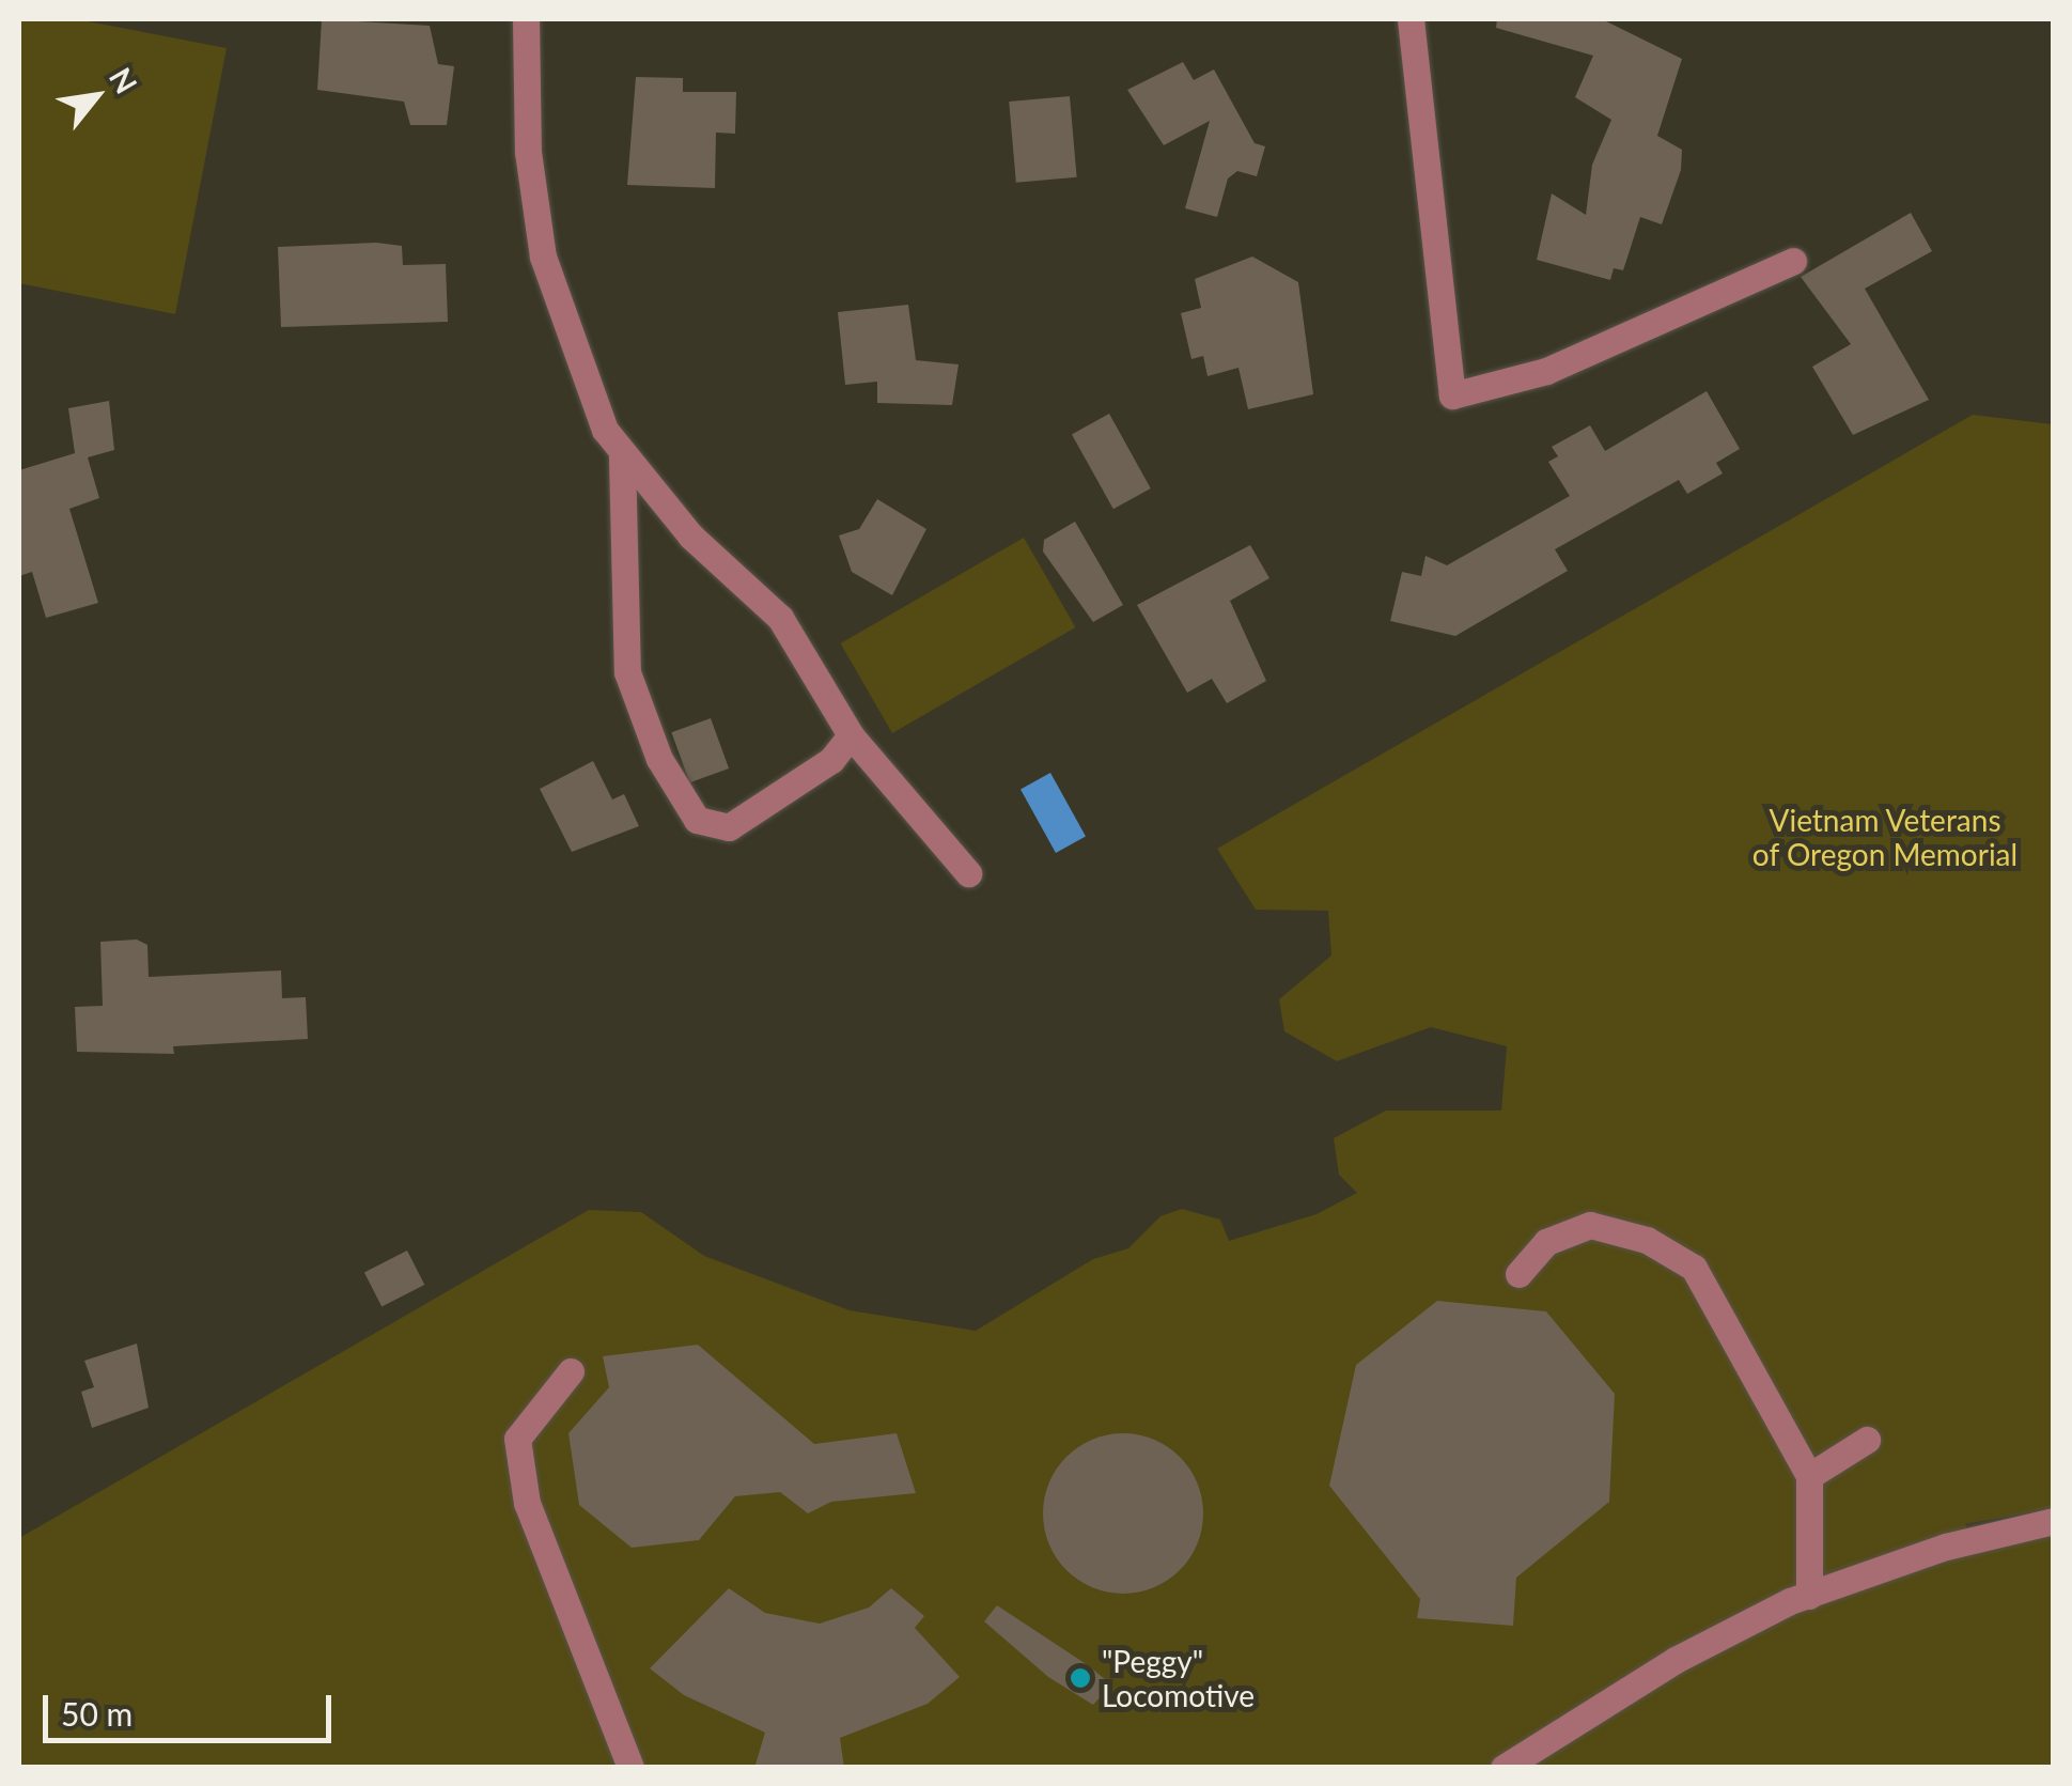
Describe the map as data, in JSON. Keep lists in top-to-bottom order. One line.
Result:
{"parks":["Vietnam Veterans of Oregon Memorial"],"places":["\"Peggy\" Locomotive"],"scale_bar":"50 m","north":"top right"}
